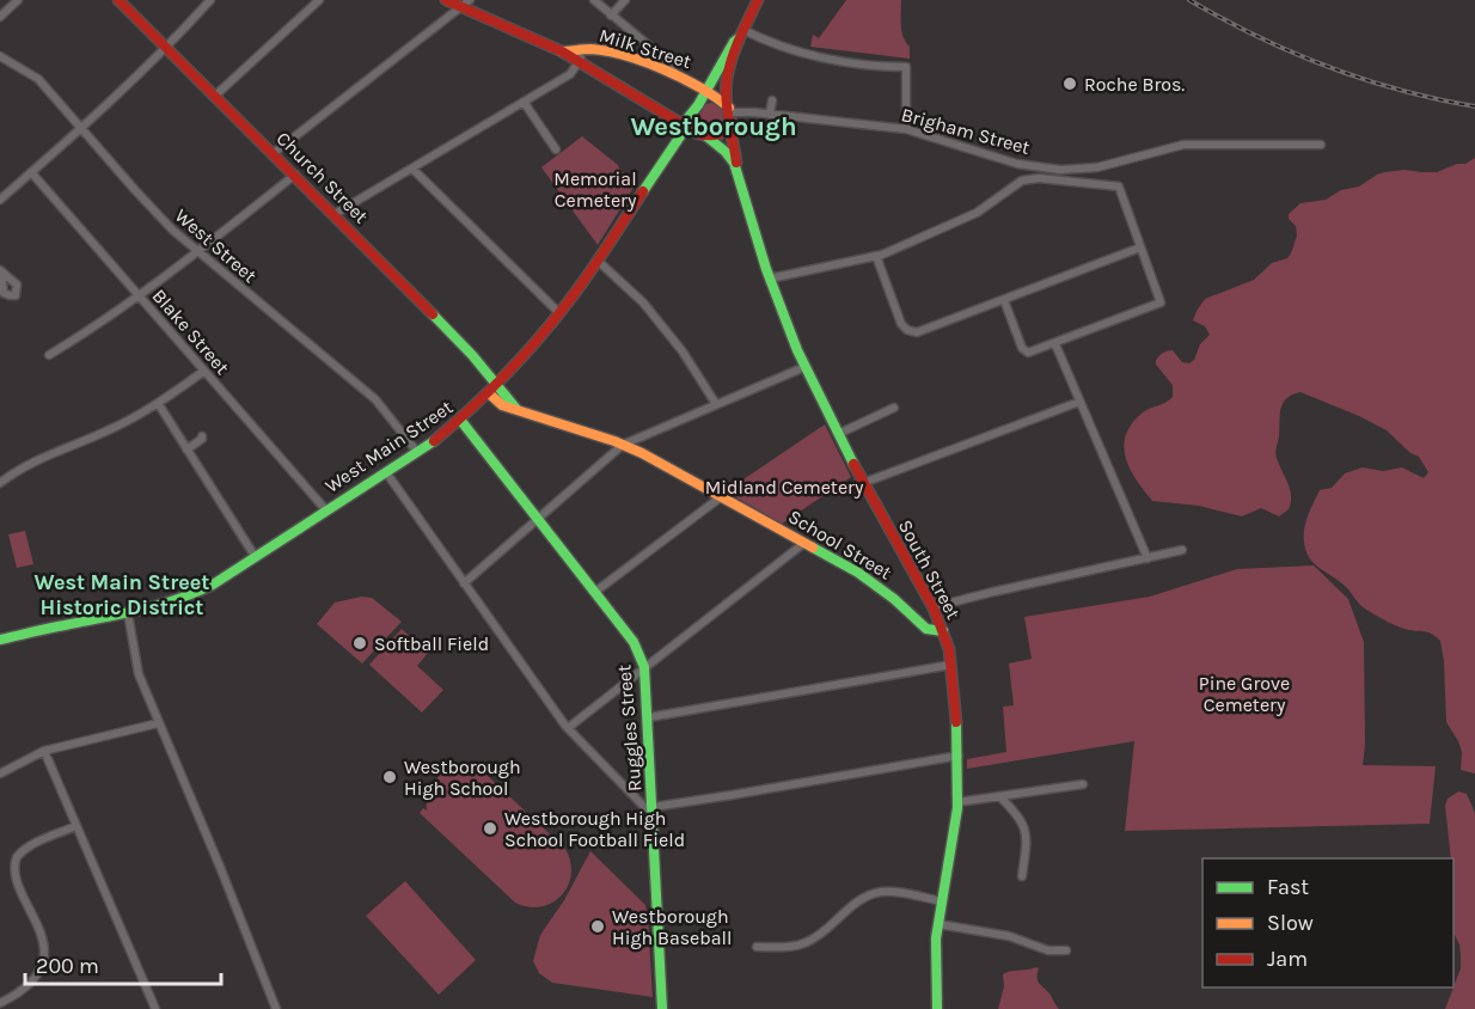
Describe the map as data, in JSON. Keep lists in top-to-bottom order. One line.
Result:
{"streets":{"main road":["Milk Street","Church Street","West Main Street","School Street","South Street","Ruggles Street"],"street":["Brigham Street","West Street","Blake Street"]},"crossings":[["Milk Street","Brigham Street"],["Milk Street","West Main Street"],["Milk Street","South Street"],["Brigham Street","West Main Street"],["Brigham Street","South Street"],["Church Street","West Main Street"],["West Street","West Main Street"],["Blake Street","West Main Street"],["West Main Street","School Street"],["West Main Street","South Street"],["West Main Street","Ruggles Street"],["School Street","South Street"]],"districts":["Westborough","West Main Street Historic District"],"parks":["Memorial Cemetery","Midland Cemetery","Pine Grove Cemetery"],"places":["Roche Bros.","Softball Field","Westborough High School","Westborough High School Football Field","Westborough High Baseball"],"legend":["Fast","Slow","Jam"],"scale_bar":"200 m"}
